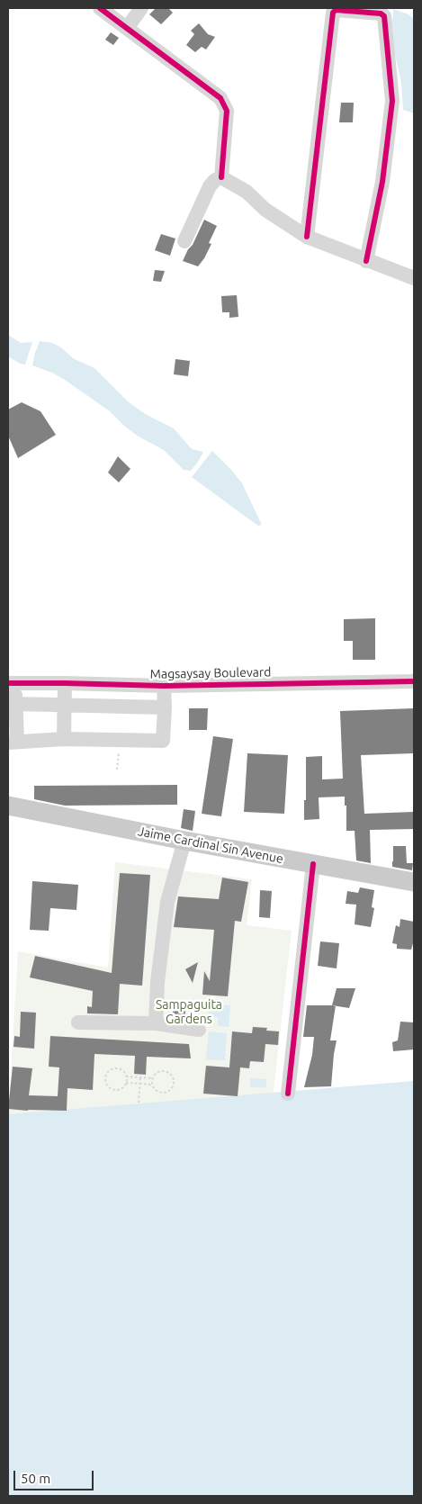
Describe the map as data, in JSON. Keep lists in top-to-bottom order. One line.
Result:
{"streets":{"main road":["Jaime Cardinal Sin Avenue"],"street":["Magsaysay Boulevard"]},"parks":["Sampaguita Gardens"],"scale_bar":"50 m"}
